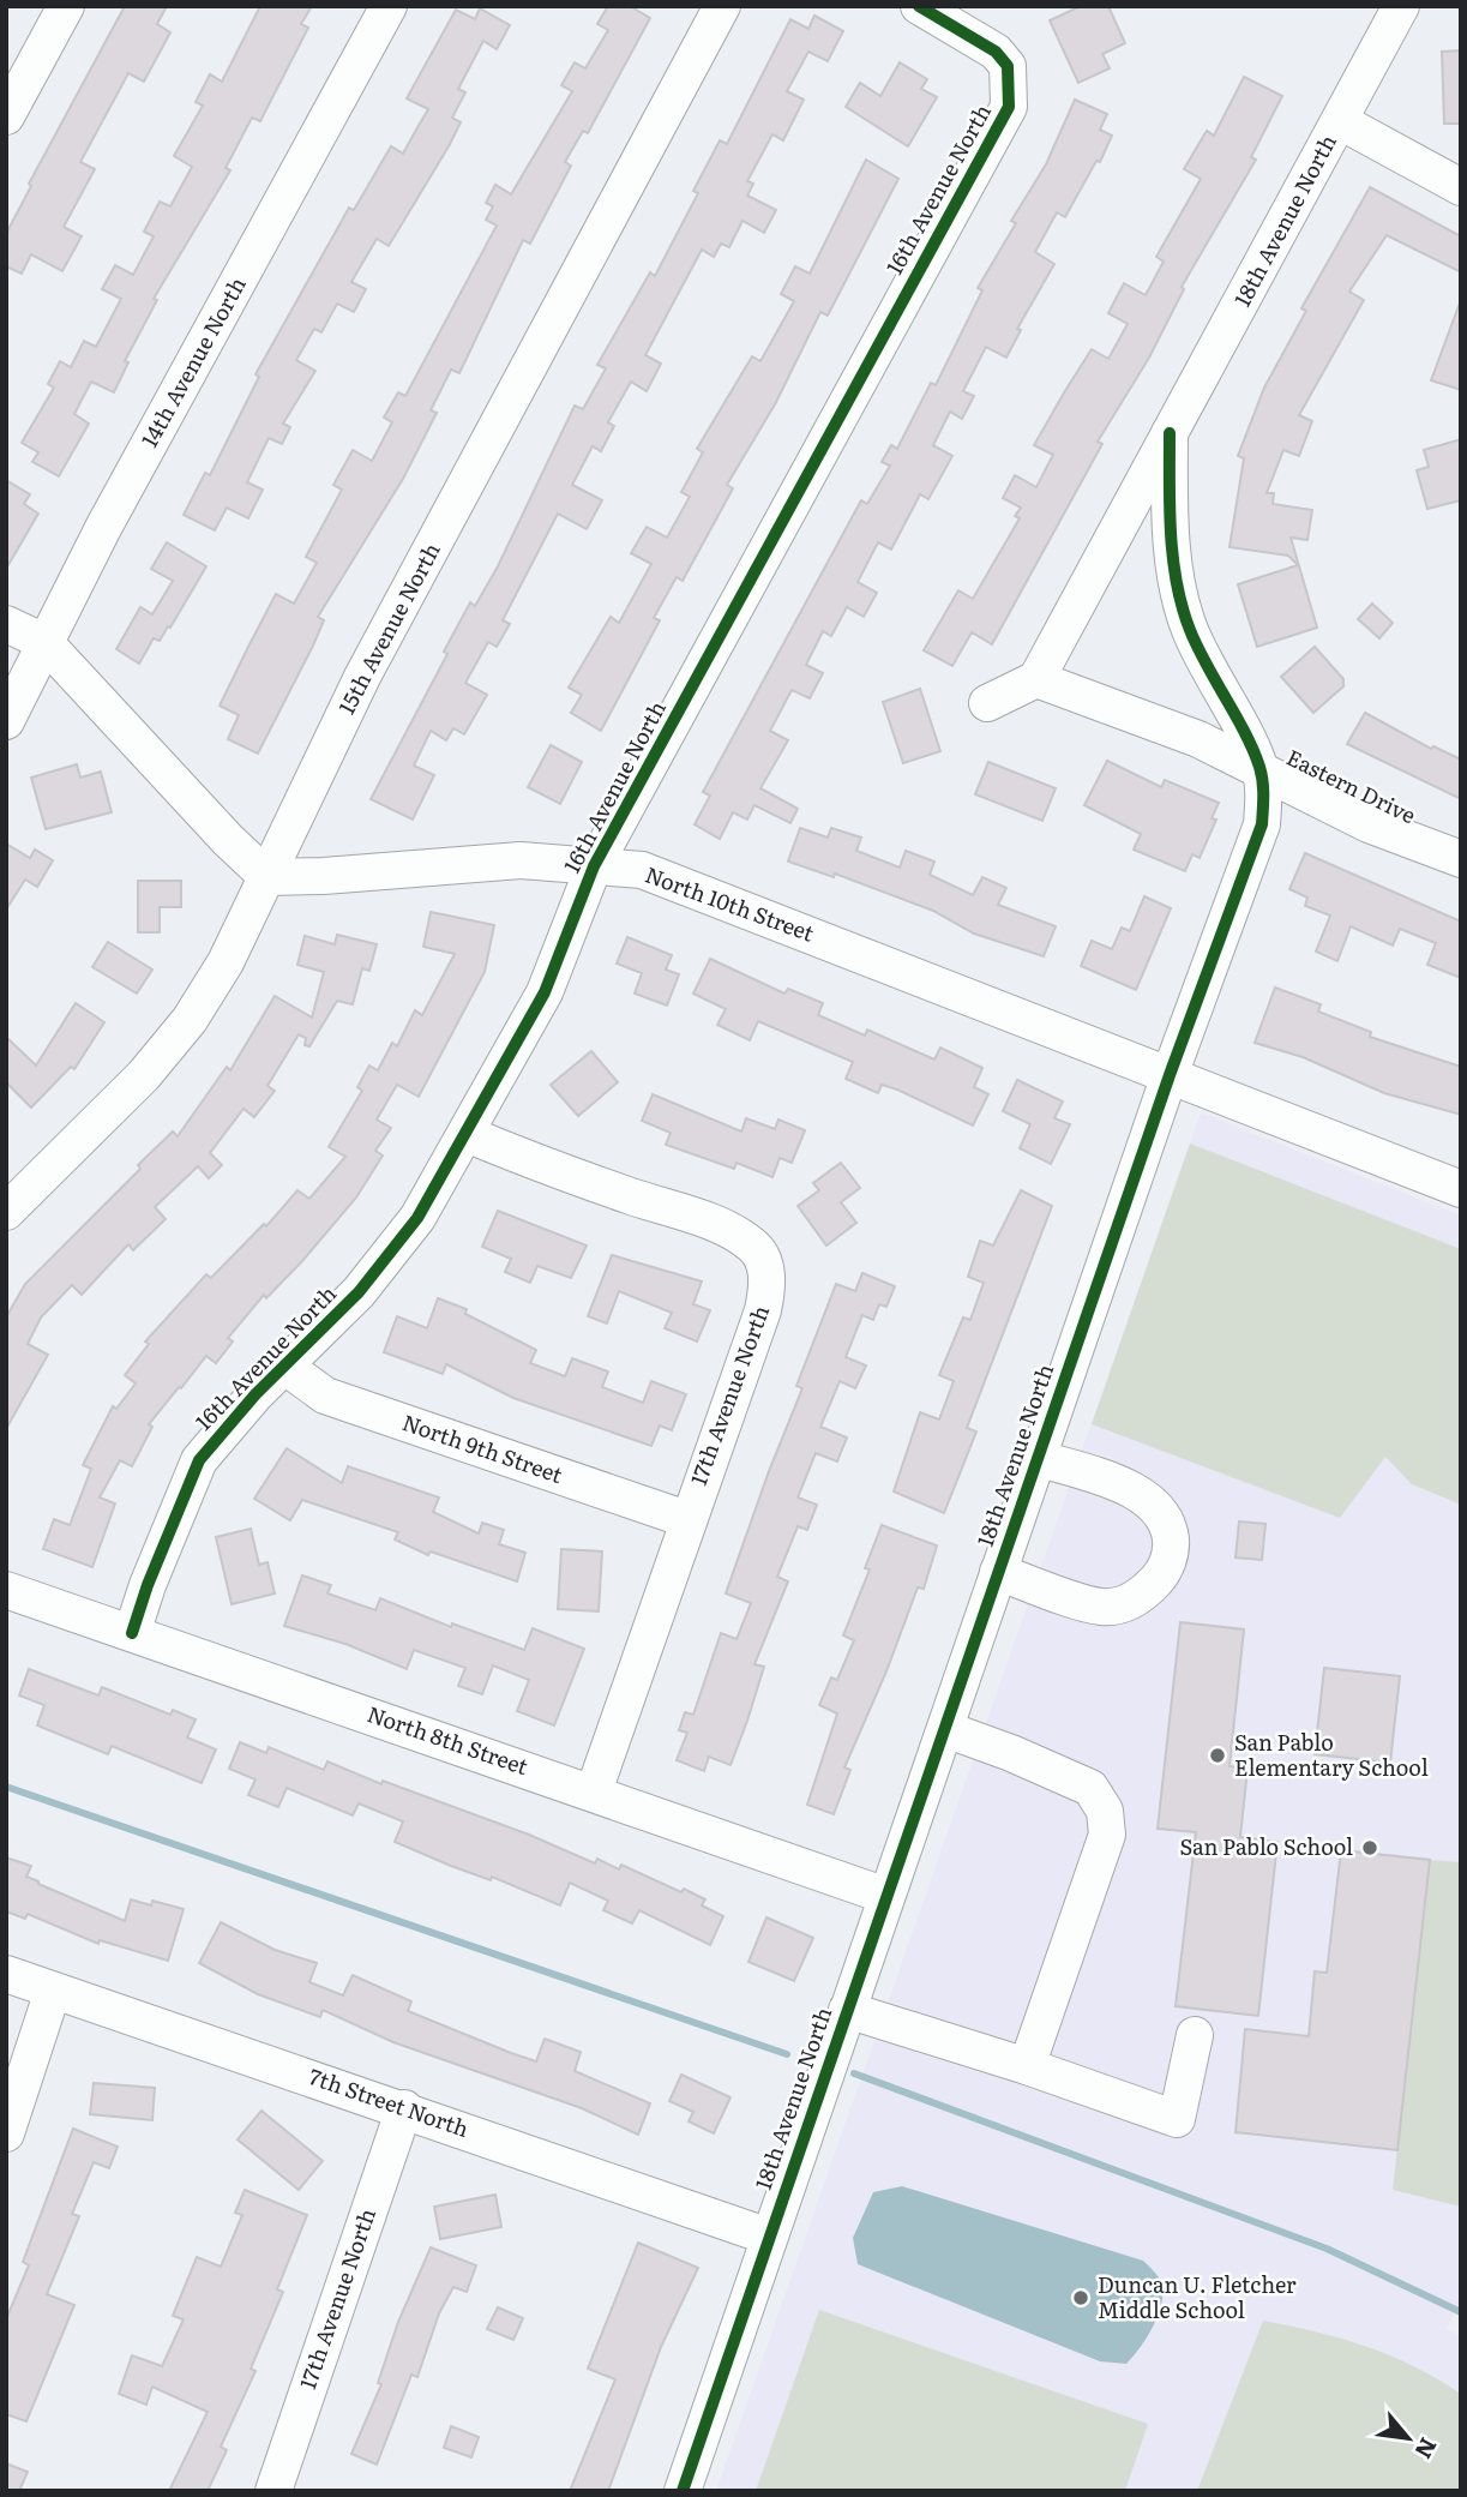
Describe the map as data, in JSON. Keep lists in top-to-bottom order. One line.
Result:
{"streets":{"street":["16th Avenue North","18th Avenue North","14th Avenue North","15th Avenue North","Eastern Drive","North 10th Street","17th Avenue North","North 9th Street","North 8th Street","7th Street North"]},"crossings":[["16th Avenue North","North 10th Street"],["16th Avenue North","17th Avenue North"],["16th Avenue North","North 9th Street"],["16th Avenue North","North 8th Street"],["18th Avenue North","Eastern Drive"],["18th Avenue North","North 10th Street"],["18th Avenue North","North 8th Street"],["18th Avenue North","7th Street North"],["15th Avenue North","North 10th Street"],["17th Avenue North","North 9th Street"],["17th Avenue North","North 8th Street"],["17th Avenue North","7th Street North"]],"places":["San Pablo Elementary School","San Pablo School","Duncan U. Fletcher Middle School"],"north":"bottom right"}
